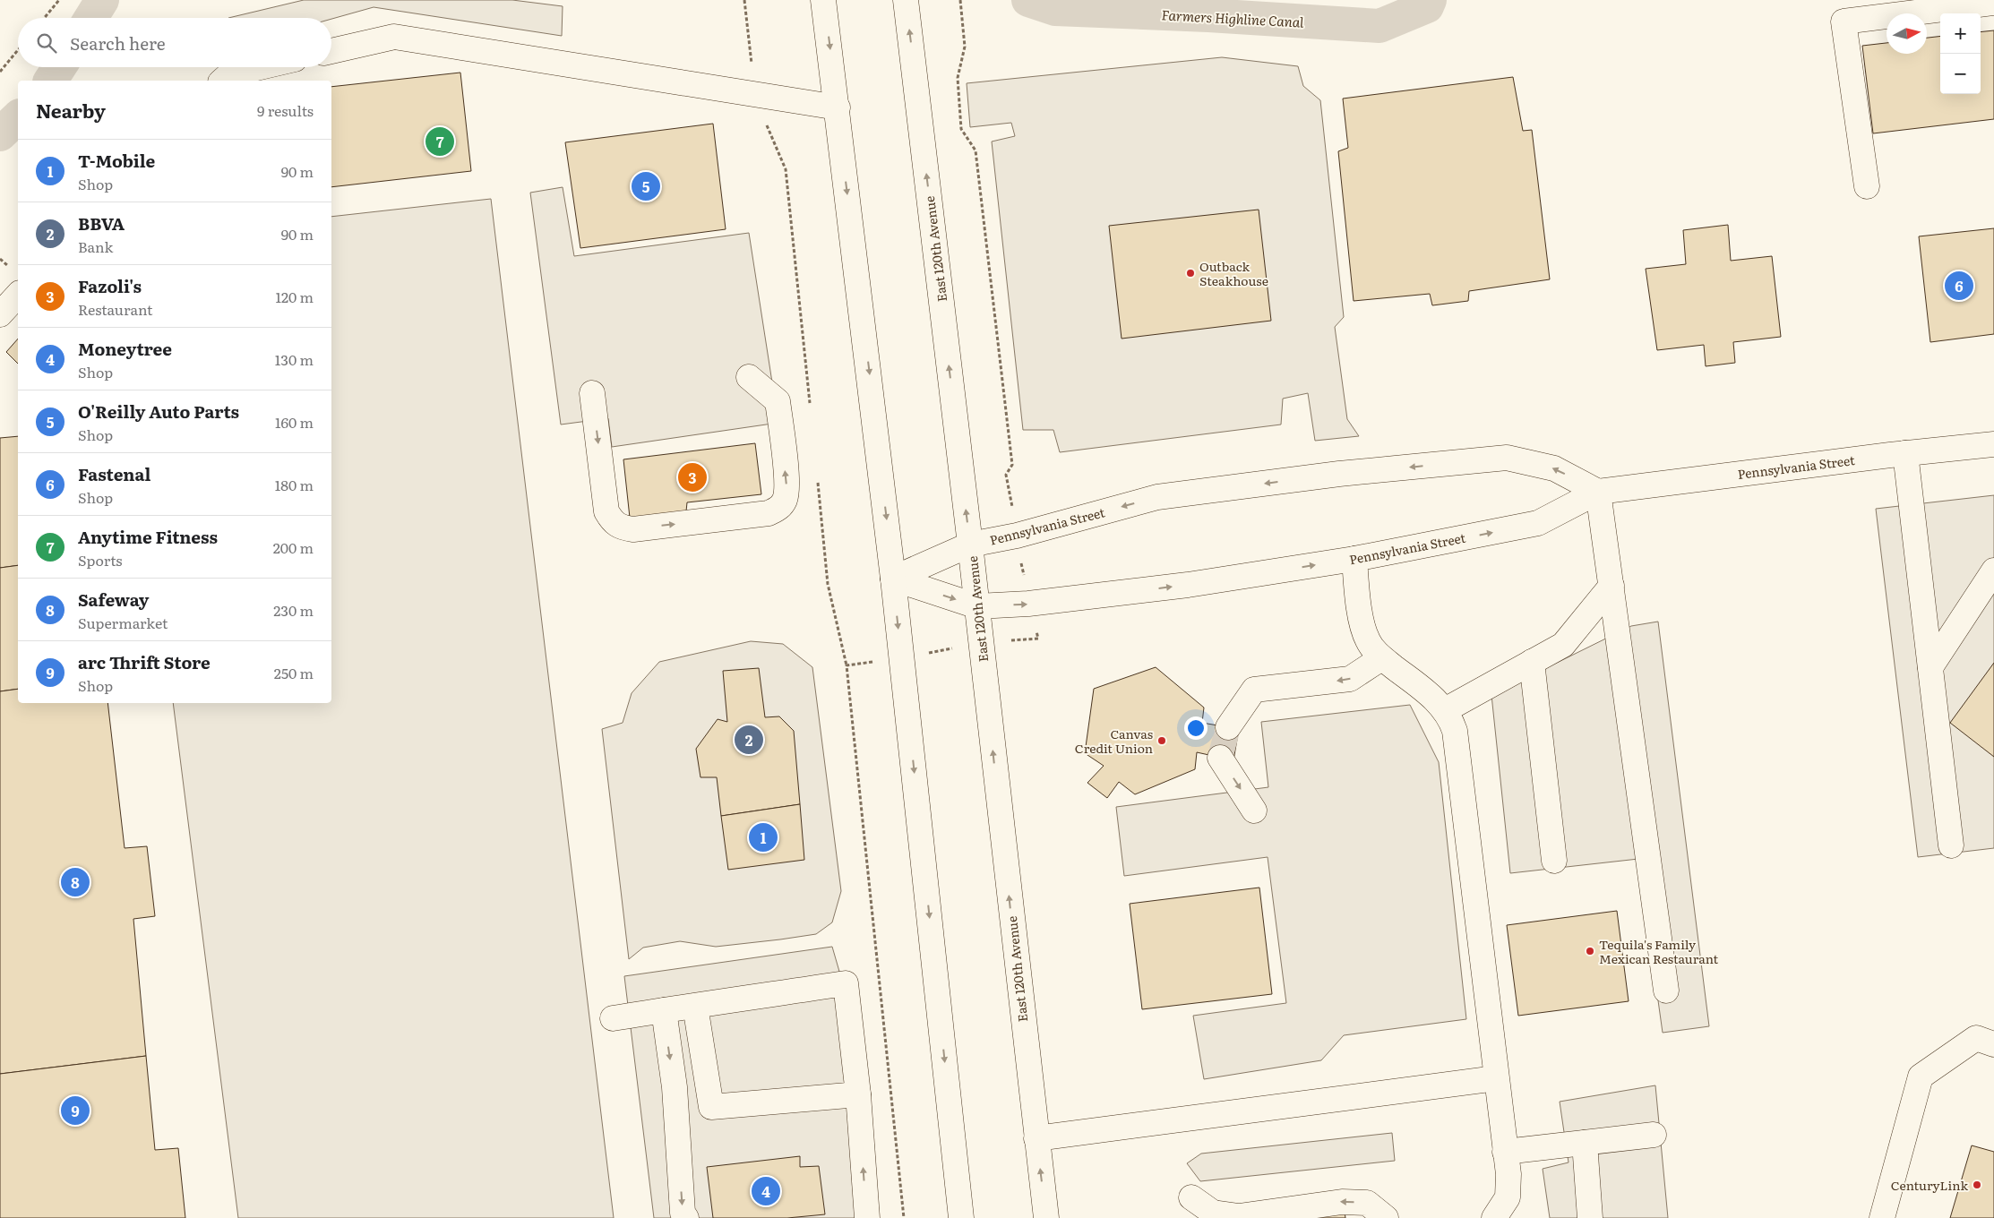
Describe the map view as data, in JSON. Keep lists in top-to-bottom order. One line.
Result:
{"streets":{"street":["East 120th Avenue","Pennsylvania Street"]},"crossings":[["East 120th Avenue","Pennsylvania Street"]],"water":["Farmers Highline Canal"],"places":["Outback Steakhouse","Canvas Credit Union","Tequila's Family Mexican Restaurant","CenturyLink"],"north":"right","page":{"map_buttons":["+","−"],"search":"Search here","heading":["Nearby","9 results"],"pins":["7","5","6","3","2","1","8","9","4"],"list":[{"mark":"1","name":"T-Mobile","note":"Shop","value":"90 m"},{"mark":"2","name":"BBVA","note":"Bank","value":"90 m"},{"mark":"3","name":"Fazoli's","note":"Restaurant","value":"120 m"},{"mark":"4","name":"Moneytree","note":"Shop","value":"130 m"},{"mark":"5","name":"O'Reilly Auto Parts","note":"Shop","value":"160 m"},{"mark":"6","name":"Fastenal","note":"Shop","value":"180 m"},{"mark":"7","name":"Anytime Fitness","note":"Sports","value":"200 m"},{"mark":"8","name":"Safeway","note":"Supermarket","value":"230 m"},{"mark":"9","name":"arc Thrift Store","note":"Shop","value":"250 m"}]}}
